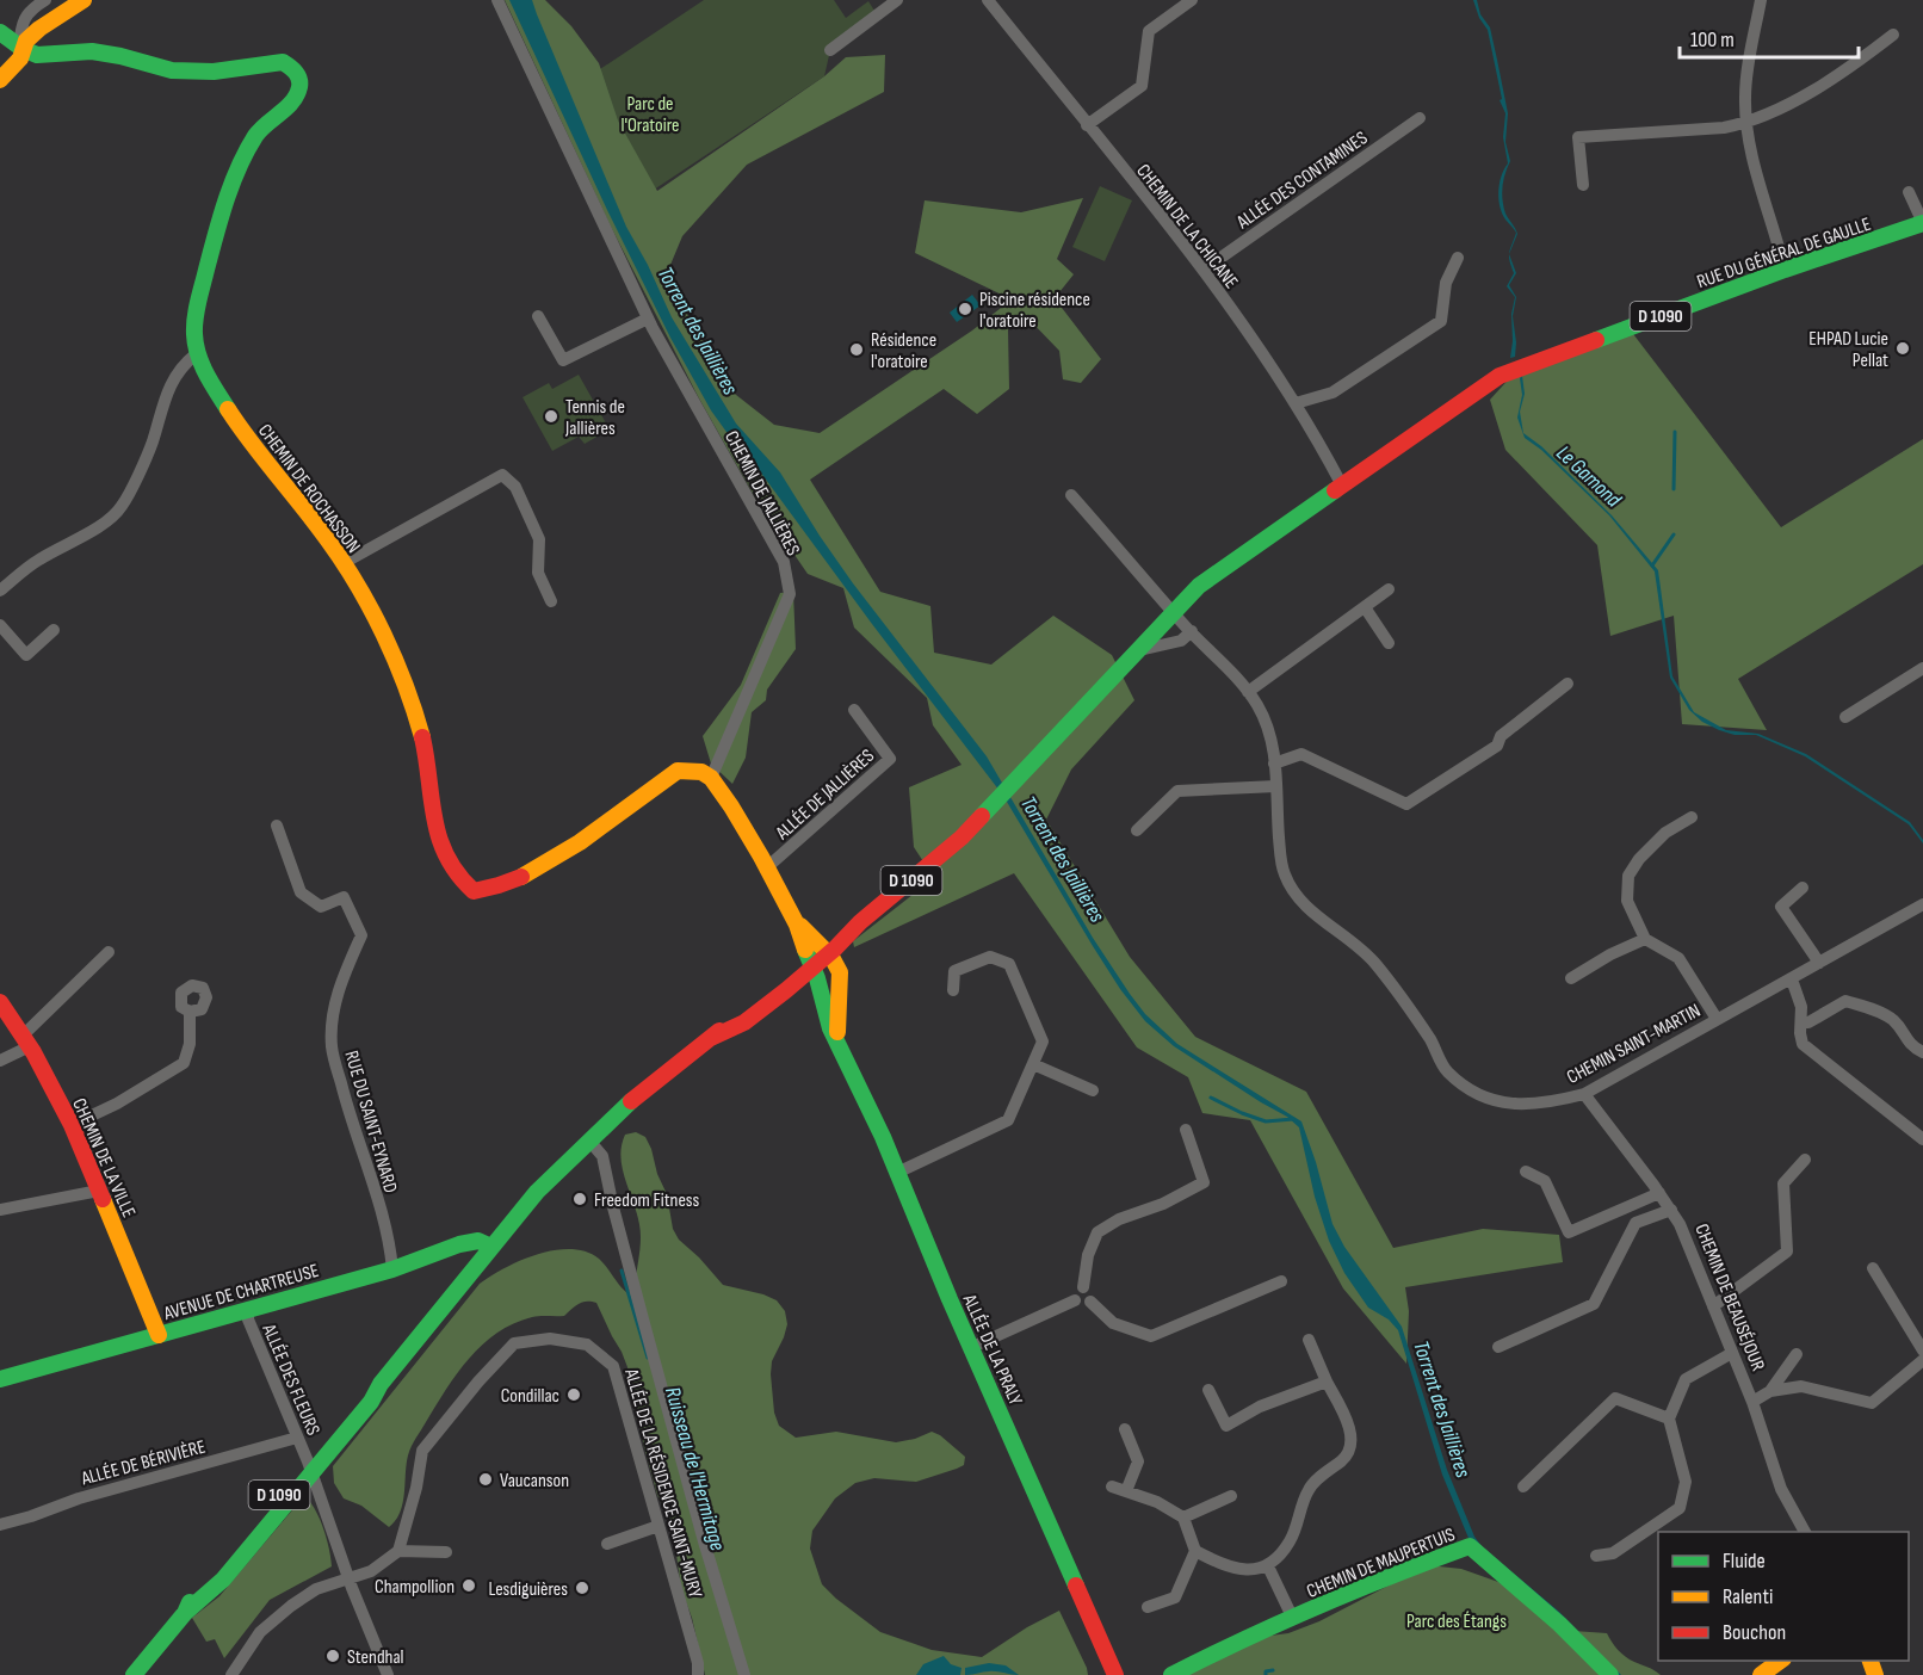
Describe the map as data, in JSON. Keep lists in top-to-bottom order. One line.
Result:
{"streets":{"street":["ALLÉE DES CONTAMINES","CHEMIN DE LA CHICANE","RUE DU GÉNÉRAL DE GAULLE","D 1090","CHEMIN DE ROCHASSON","CHEMIN DE JALLIÈRES","ALLÉE DE JALLIÈRES","CHEMIN SAINT-MARTIN","RUE DU SAINT-EYNARD","CHEMIN DE LA VILLE","AVENUE DE CHARTREUSE","CHEMIN DE BEAUSÉJOUR","ALLÉE DE LA PRALY","ALLÉE DES FLEURS","ALLÉE DE BÉRIVIÈRE","ALLÉE DE LA RÉSIDENCE SAINT-MURY","CHEMIN DE MAUPERTUIS"]},"crossings":[["ALLÉE DES CONTAMINES","CHEMIN DE LA CHICANE"],["CHEMIN DE LA CHICANE","RUE DU GÉNÉRAL DE GAULLE"],["CHEMIN DE LA CHICANE","D 1090"],["RUE DU GÉNÉRAL DE GAULLE","D 1090"],["D 1090","CHEMIN SAINT-MARTIN"],["D 1090","AVENUE DE CHARTREUSE"],["D 1090","ALLÉE DE LA PRALY"],["D 1090","ALLÉE DES FLEURS"],["CHEMIN DE ROCHASSON","CHEMIN DE JALLIÈRES"],["CHEMIN SAINT-MARTIN","CHEMIN DE BEAUSÉJOUR"],["RUE DU SAINT-EYNARD","AVENUE DE CHARTREUSE"],["CHEMIN DE LA VILLE","AVENUE DE CHARTREUSE"],["AVENUE DE CHARTREUSE","ALLÉE DES FLEURS"],["ALLÉE DES FLEURS","ALLÉE DE BÉRIVIÈRE"]],"water":["Torrent des Jaillières","Le Gamond","Ruisseau de l'Hermitage"],"parks":["Parc de l'Oratoire","Parc des Étangs"],"places":["Piscine résidence l'oratoire","EHPAD Lucie Pellat","Résidence l'oratoire","Tennis de Jallières","Freedom Fitness","Condillac","Vaucanson","Champollion","Lesdiguières","Stendhal"],"legend":["Fluide","Ralenti","Bouchon"],"scale_bar":"100 m"}
